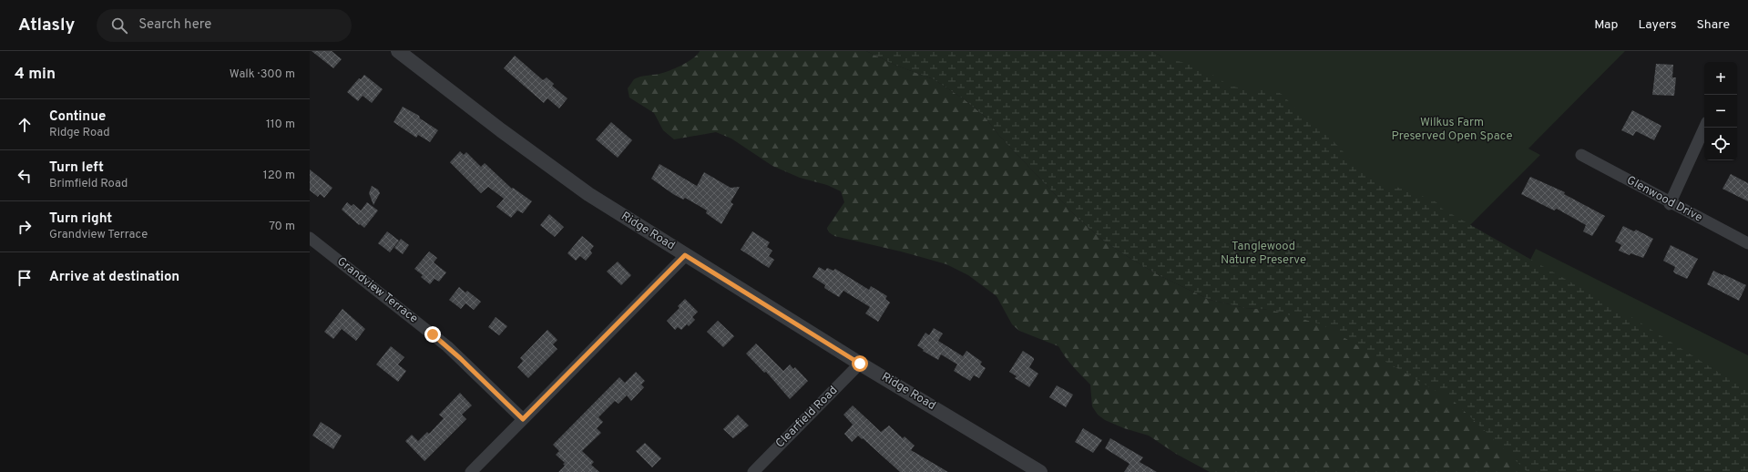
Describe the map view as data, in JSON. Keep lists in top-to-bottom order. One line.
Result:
{"streets":{"street":["Glenwood Drive","Ridge Road","Grandview Terrace","Clearfield Road"]},"crossings":[["Ridge Road","Clearfield Road"]],"parks":["Wilkus Farm Preserved Open Space","Tanglewood Nature Preserve"],"page":{"header":"Atlasly","search":"Search here","nav":["Map","Layers","Share"],"heading":["4 min","Walk · 300 m"],"map_buttons":["+","−"],"list":[["Continue","Ridge Road","110 m"],["Turn left","Brimfield Road","120 m"],["Turn right","Grandview Terrace","70 m"],"Arrive at destination"]}}
